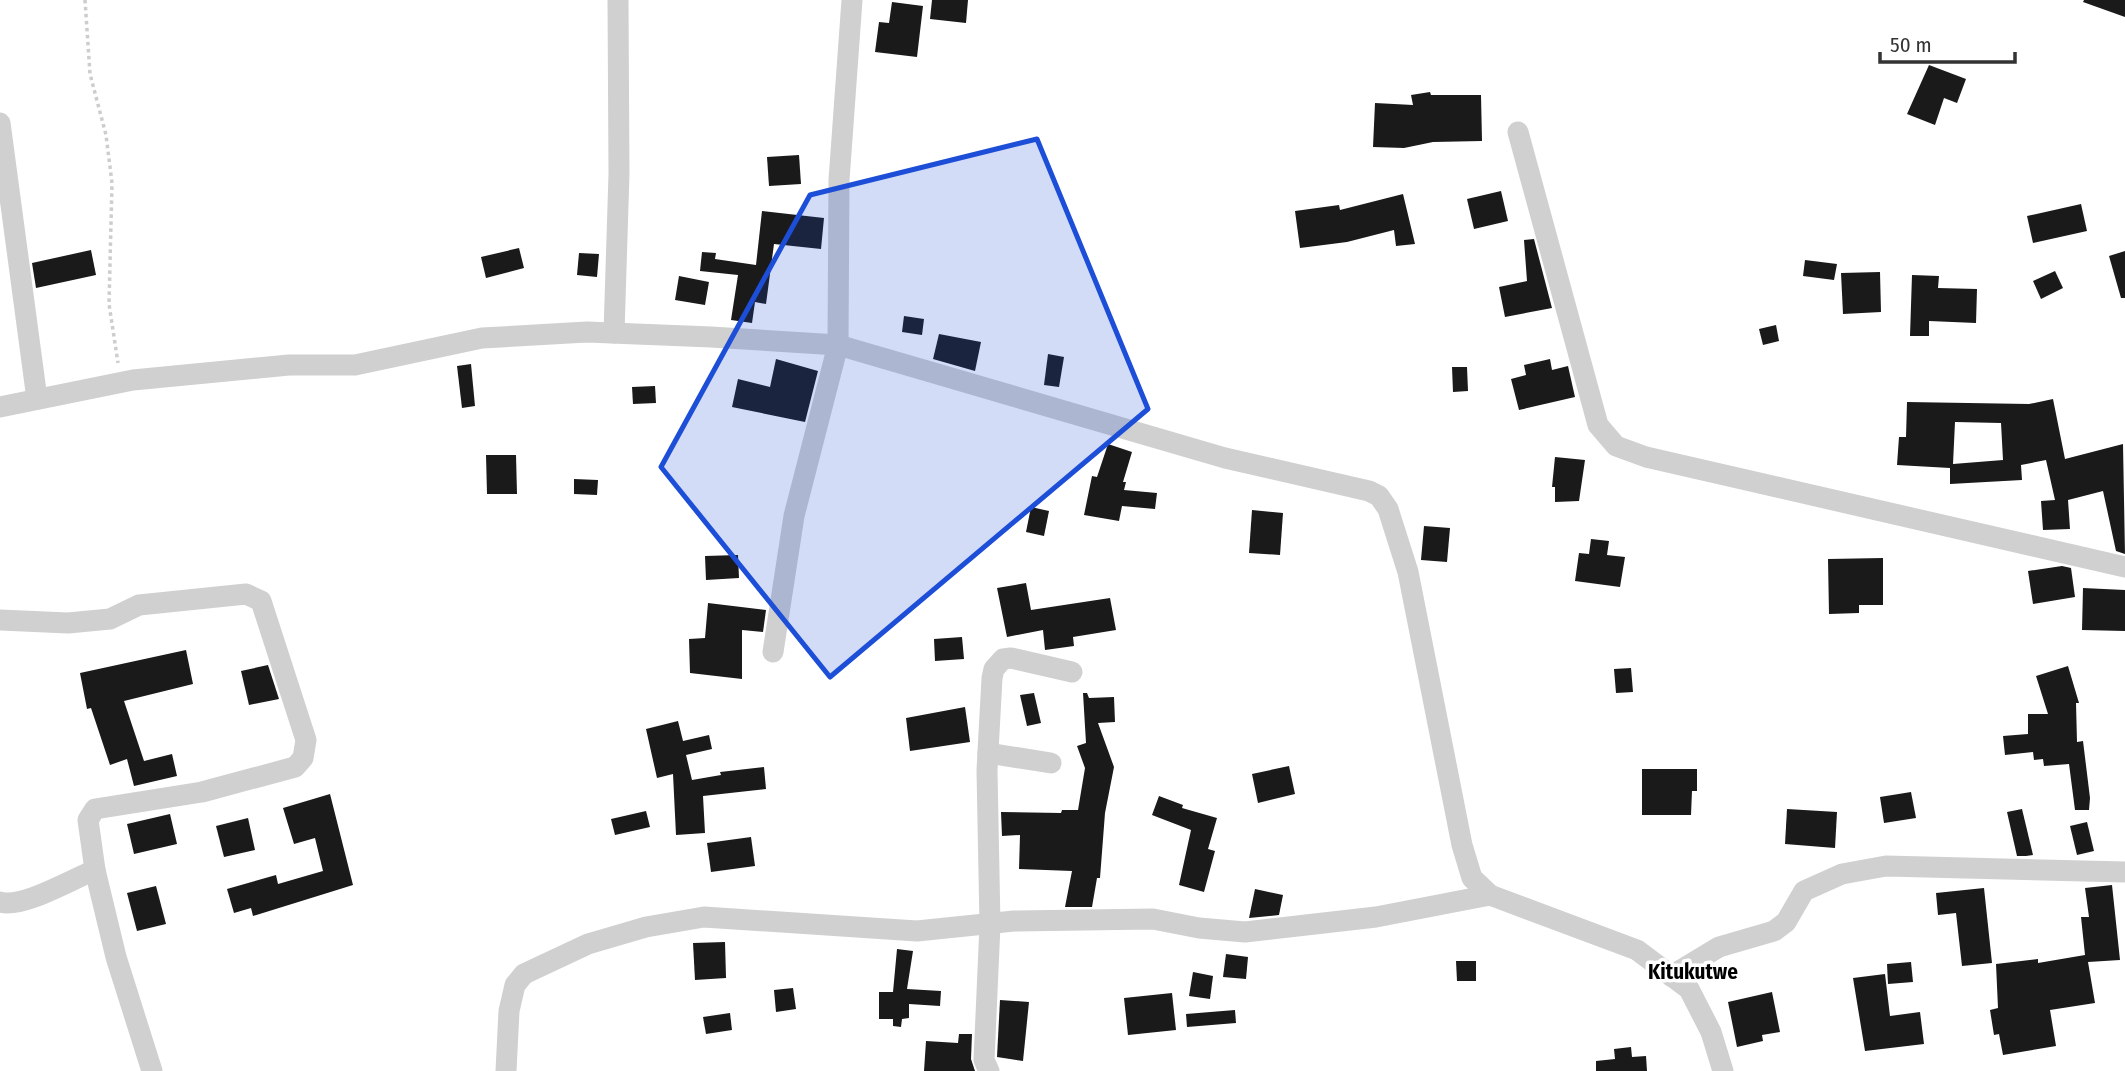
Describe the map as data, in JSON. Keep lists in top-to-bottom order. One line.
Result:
{"districts":["Kitukutwe"],"scale_bar":"50 m"}
